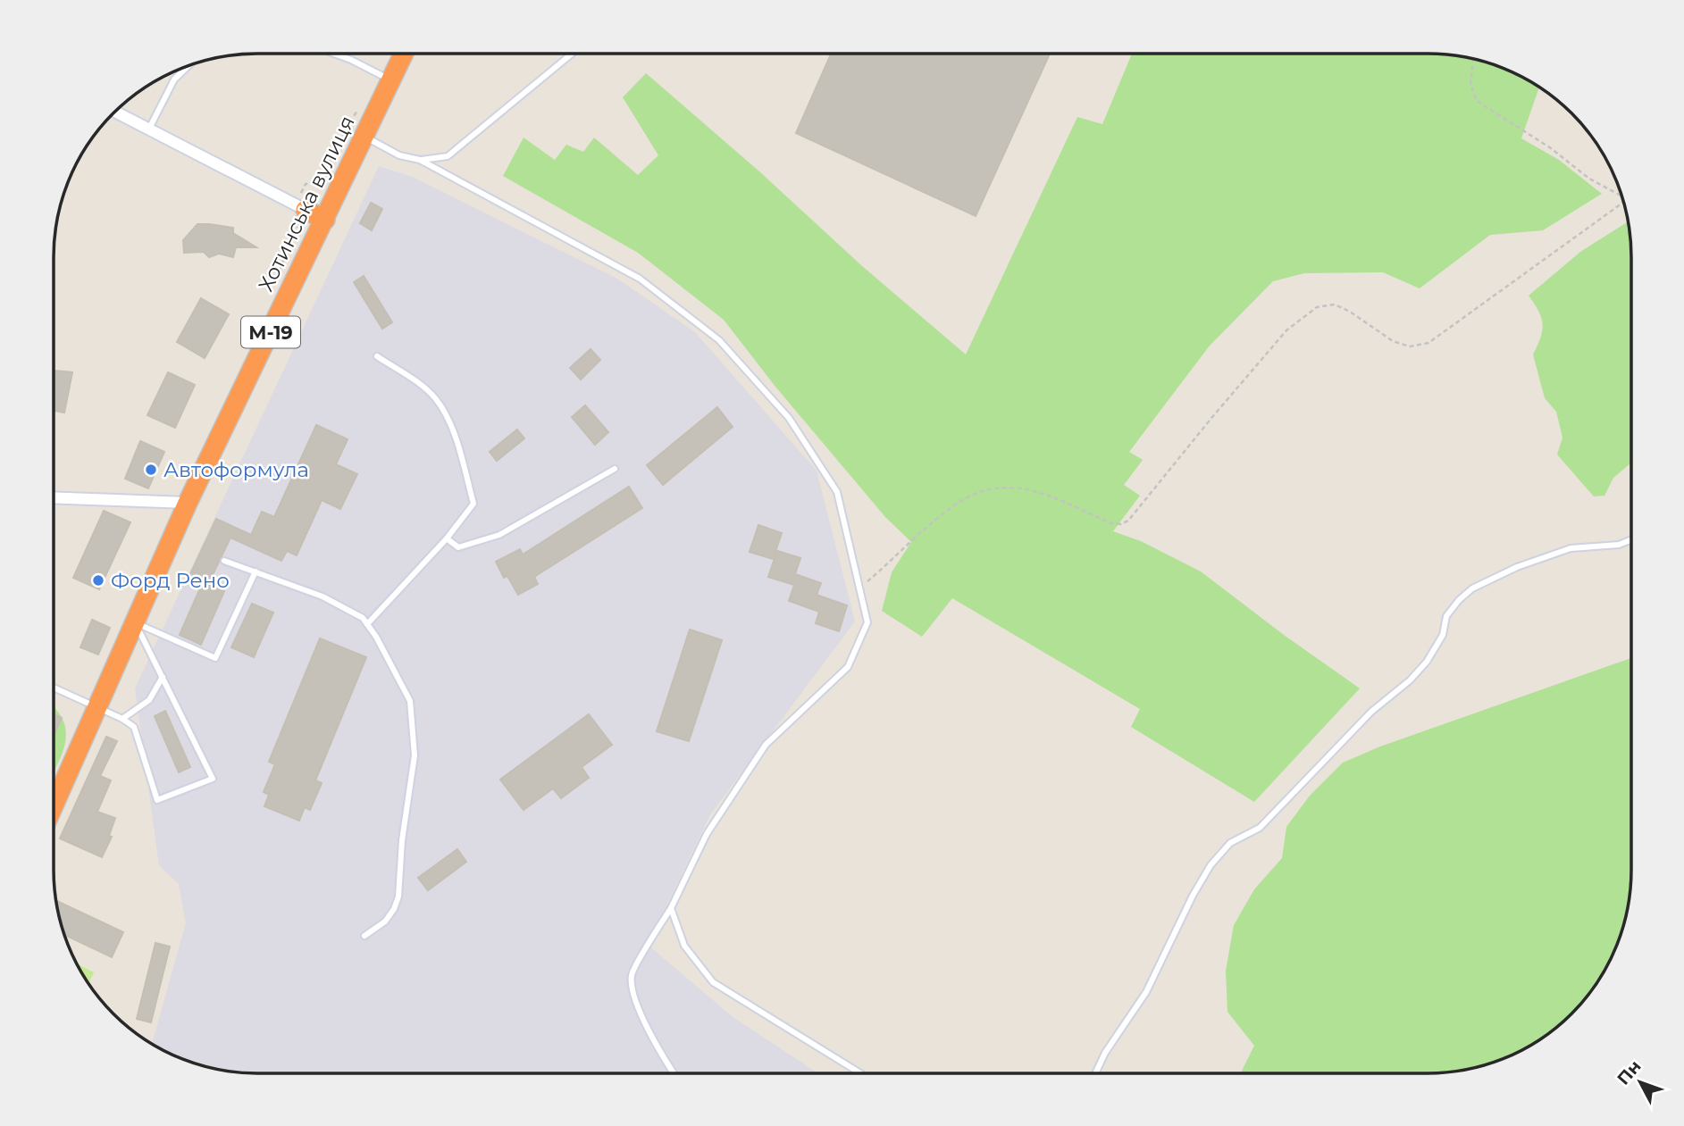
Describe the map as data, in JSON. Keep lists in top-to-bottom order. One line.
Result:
{"streets":{"highway":["Хотинська вулиця","М-19"]},"places":["Автоформула","Форд Рено"],"north":"top left"}
